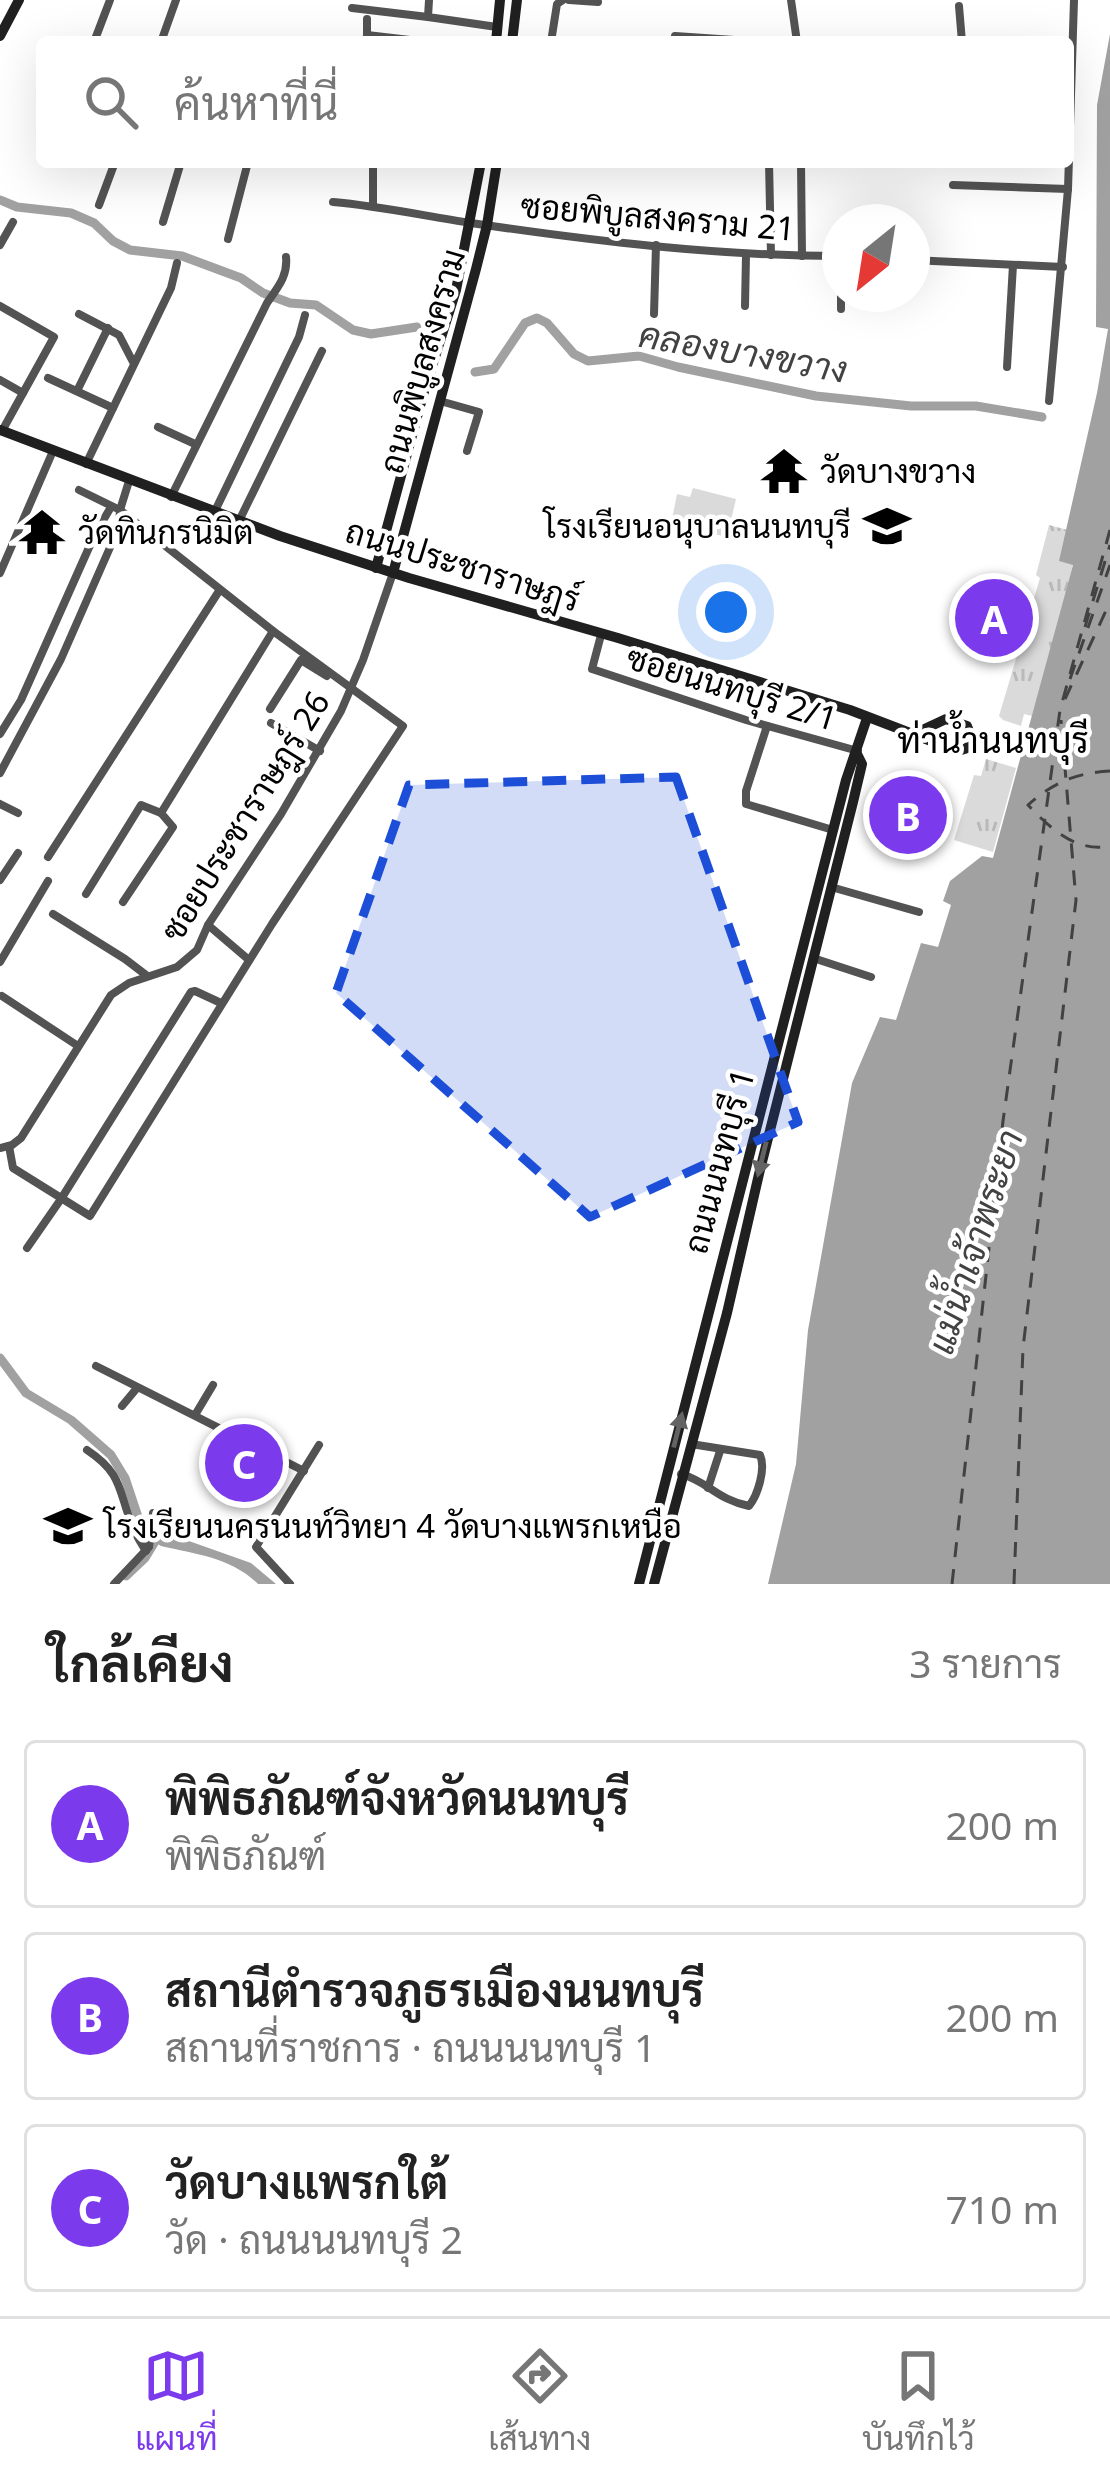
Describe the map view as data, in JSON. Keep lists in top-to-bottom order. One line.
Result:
{"streets":{"main road":["ถนนพิบูลสงคราม","ถนนประชาราษฎร์","ถนนนนทบุรี 1"],"street":["ซอยพิบูลสงคราม 21","ซอยนนทบุรี 2/1","ซอยประชาราษฎร์ 26"]},"crossings":[["ซอยพิบูลสงคราม 21","ถนนพิบูลสงคราม"],["ถนนพิบูลสงคราม","ถนนประชาราษฎร์"],["ถนนพิบูลสงคราม","ซอยประชาราษฎร์ 26"],["ถนนประชาราษฎร์","ซอยนนทบุรี 2/1"],["ถนนประชาราษฎร์","ซอยประชาราษฎร์ 26"],["ถนนประชาราษฎร์","ถนนนนทบุรี 1"],["ซอยนนทบุรี 2/1","ถนนนนทบุรี 1"]],"districts":["ท่าน้ำนนทบุรี"],"water":["คลองบางขวาง","แม่น้ำเจ้าพระยา"],"places":{"temple":["วัดบางขวาง","วัดทินกรนิมิต"],"school or university":["โรงเรียนอนุบาลนนทบุรี","โรงเรียนนครนนท์วิทยา 4 วัดบางแพรกเหนือ"]},"north":"bottom left","page":{"search":"ค้นหาที่นี่","pins":["A","B","C"],"heading":["ใกล้เคียง","3 รายการ"],"list":[{"mark":"A","name":"พิพิธภัณฑ์จังหวัดนนทบุรี","note":"พิพิธภัณฑ์","value":"200 m"},{"mark":"B","name":"สถานีตำรวจภูธรเมืองนนทบุรี","note":"สถานที่ราชการ · ถนนนนทบุรี 1","value":"200 m"},{"mark":"C","name":"วัดบางแพรกใต้","note":"วัด · ถนนนนทบุรี 2","value":"710 m"}],"nav":["แผนที่","เส้นทาง","บันทึกไว้"]}}
